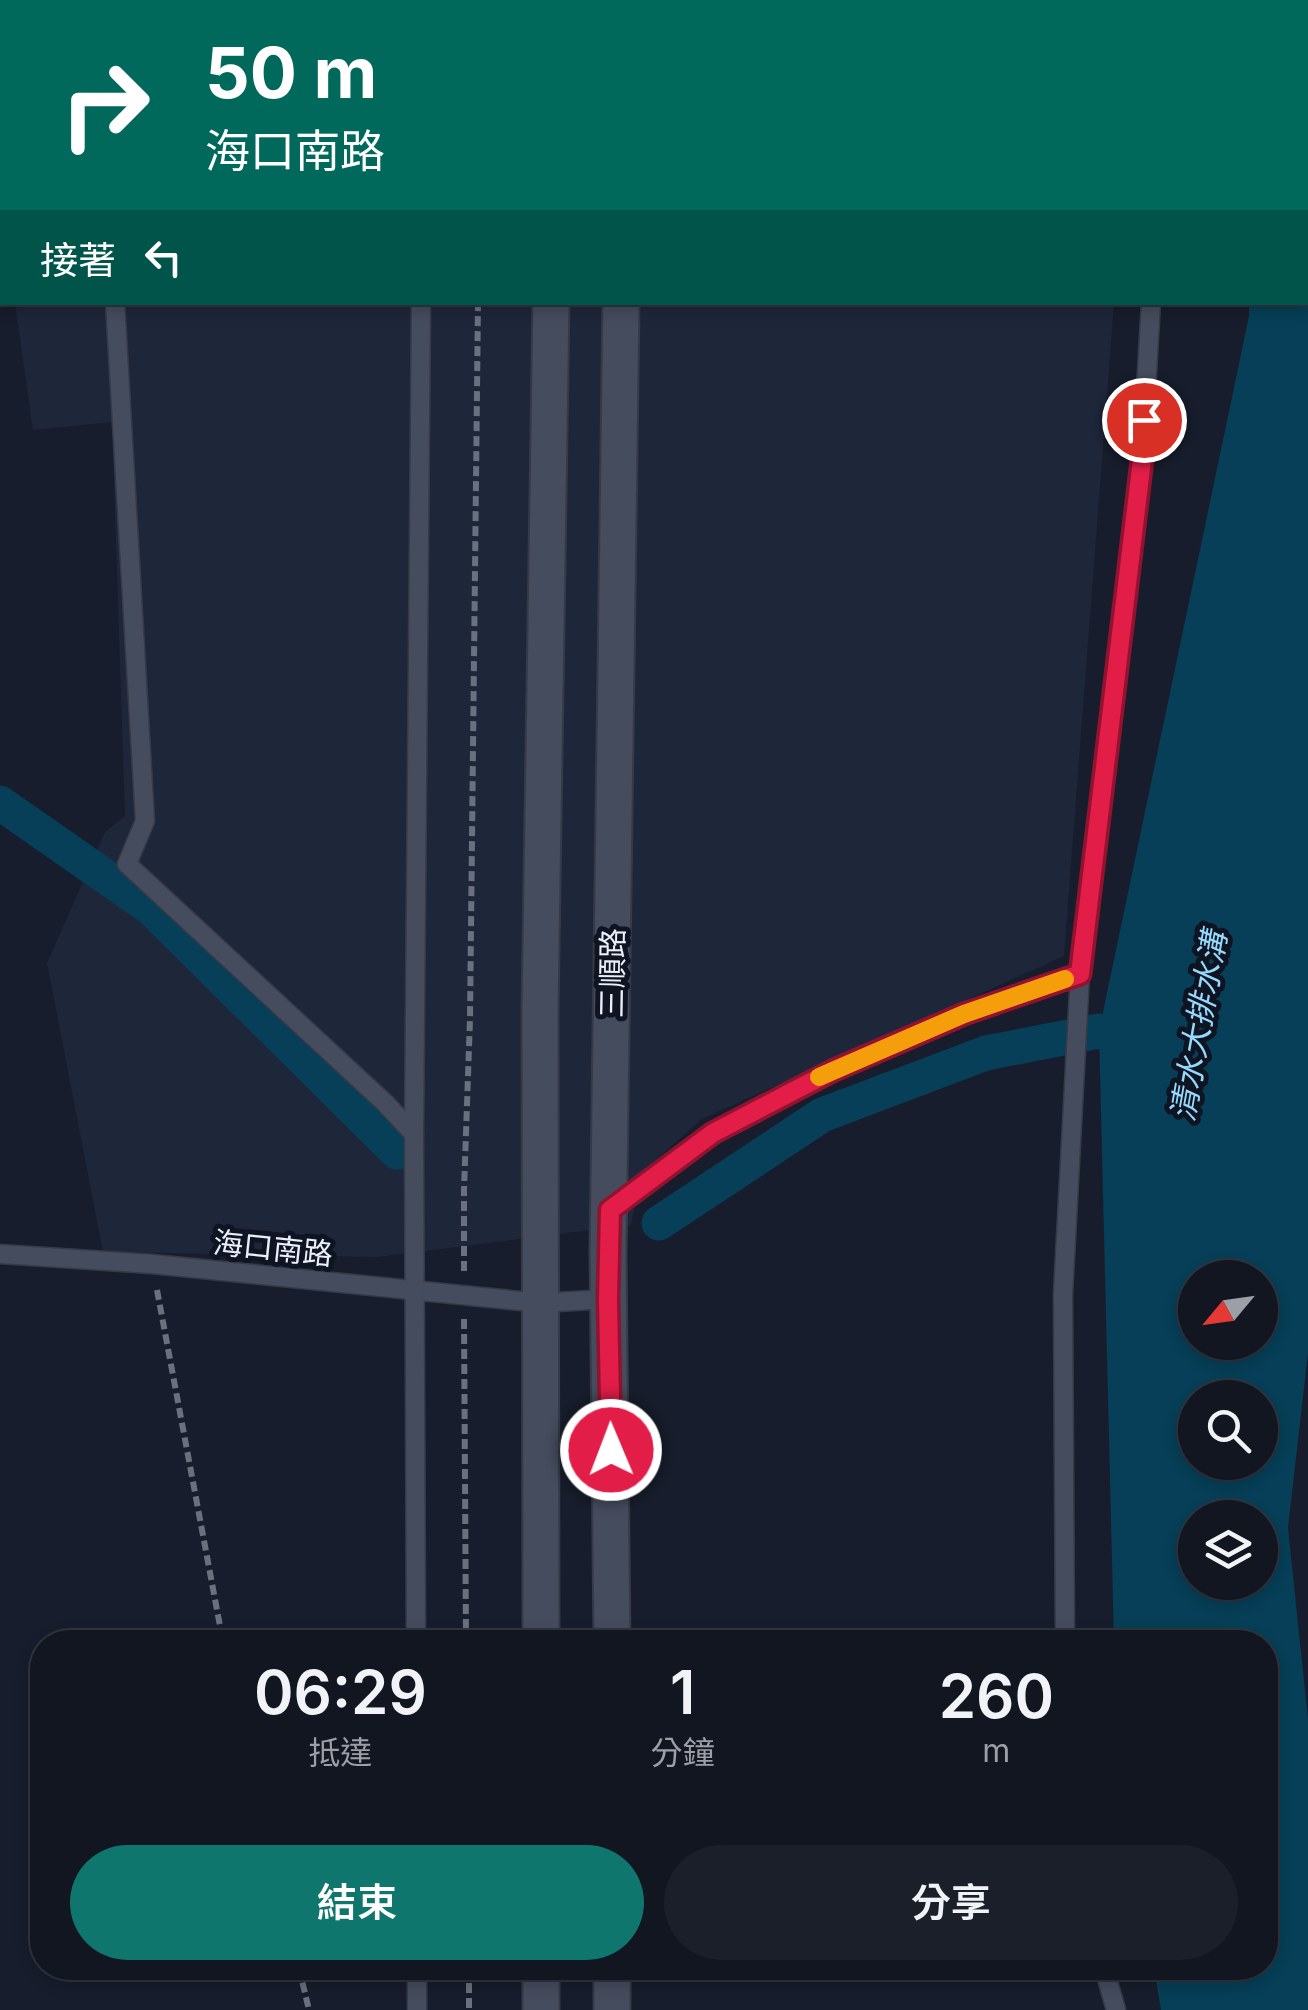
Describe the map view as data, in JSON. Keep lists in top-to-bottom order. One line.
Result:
{"streets":{"street":["三順路"],"lane":["海口南路"]},"crossings":[["三順路","海口南路"]],"water":["清水大排水溝"],"north":"bottom left","page":{"turn":["50 m","海口南路"],"then":"接著","eta":["06:29","抵達","1","分鐘","260","m"],"buttons":["結束","分享"]}}
